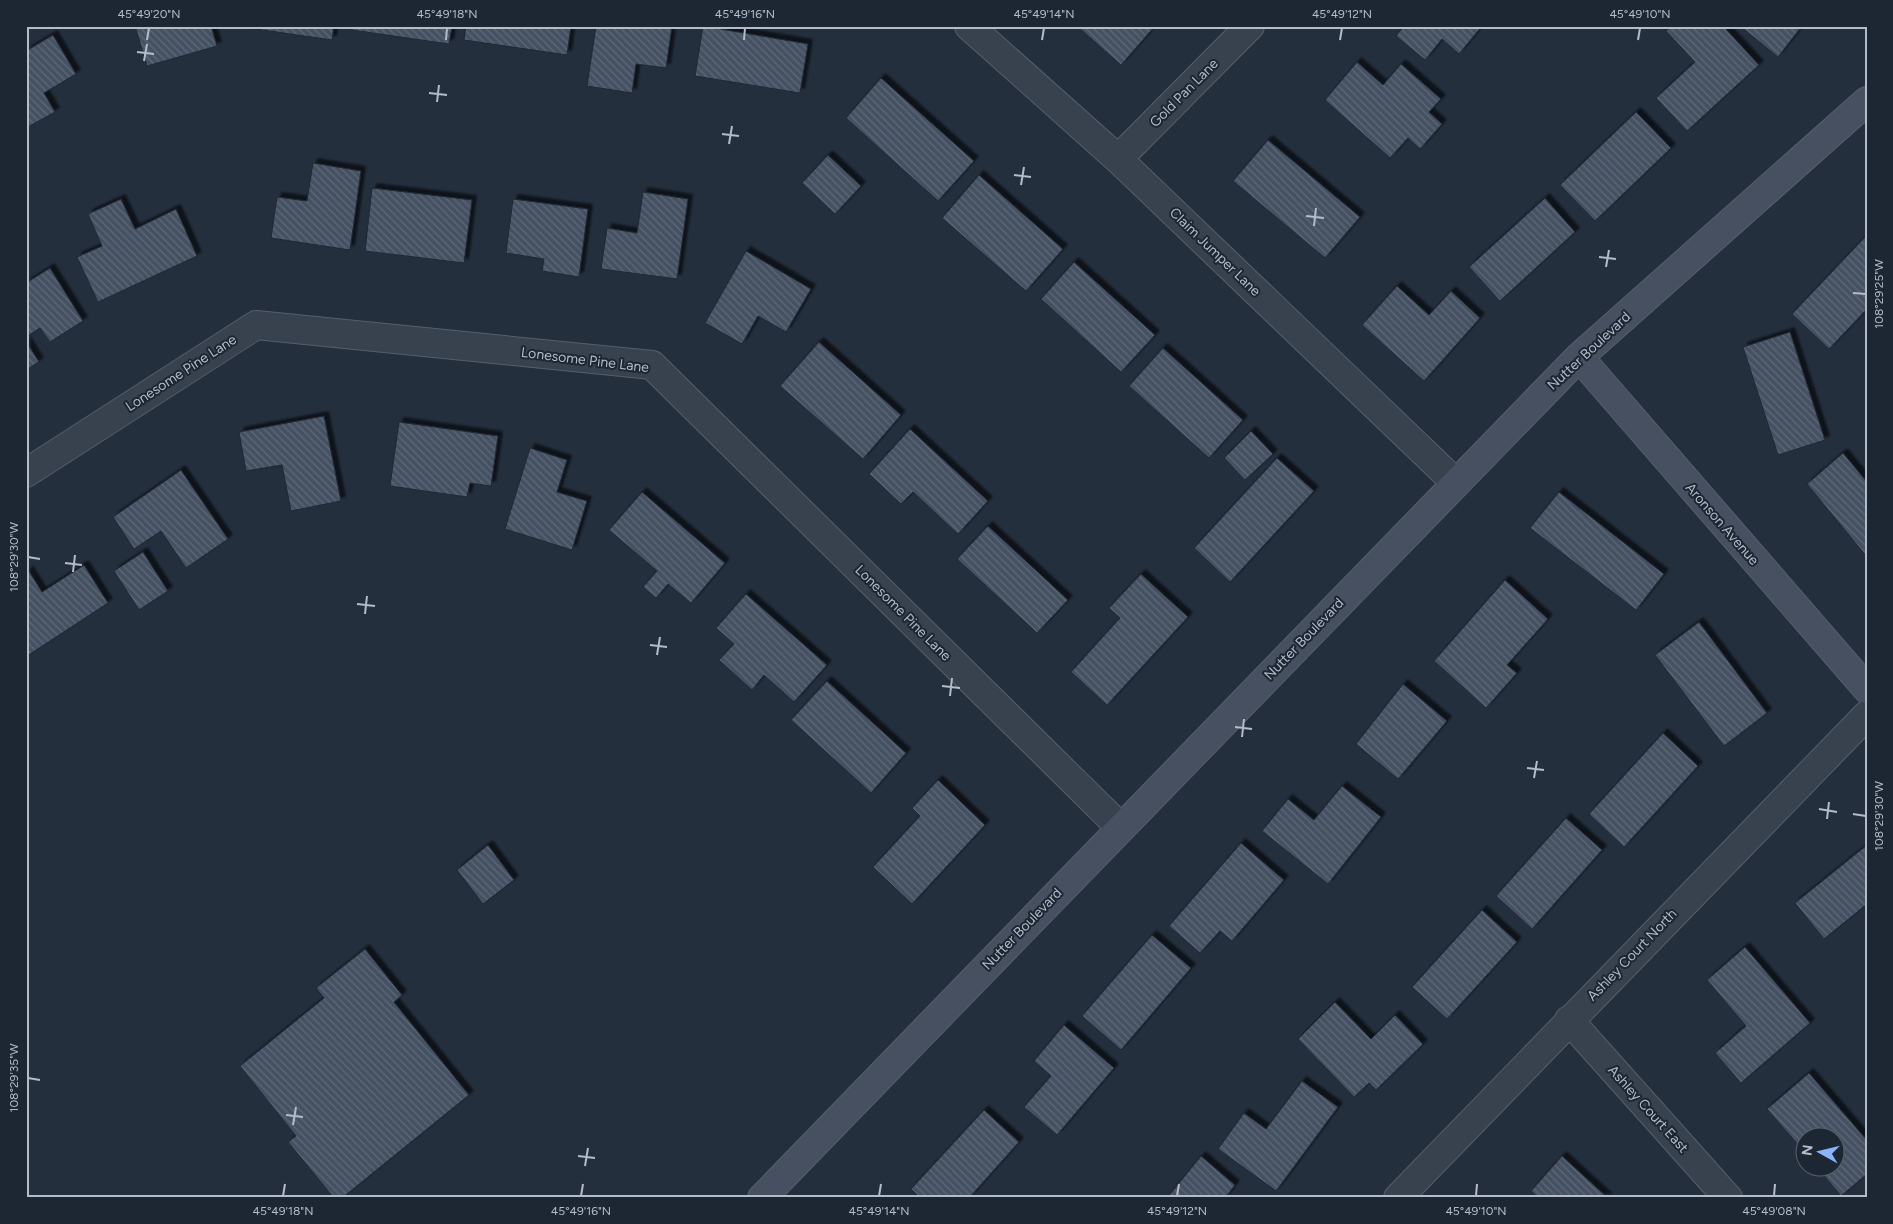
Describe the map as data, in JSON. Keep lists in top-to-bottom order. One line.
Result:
{"streets":{"street":["Gold Pan Lane","Claim Jumper Lane","Nutter Boulevard","Lonesome Pine Lane","Aronson Avenue","Ashley Court North","Ashley Court East"]},"crossings":[["Gold Pan Lane","Claim Jumper Lane"],["Claim Jumper Lane","Nutter Boulevard"],["Nutter Boulevard","Lonesome Pine Lane"],["Nutter Boulevard","Aronson Avenue"],["Ashley Court North","Ashley Court East"]],"north":"left","coordinates":["45°49'20\"N","45°49'18\"N","45°49'16\"N","45°49'14\"N","45°49'12\"N","45°49'10\"N","108°29'25\"W","108°29'30\"W","108°29'35\"W","45°49'08\"N"]}
